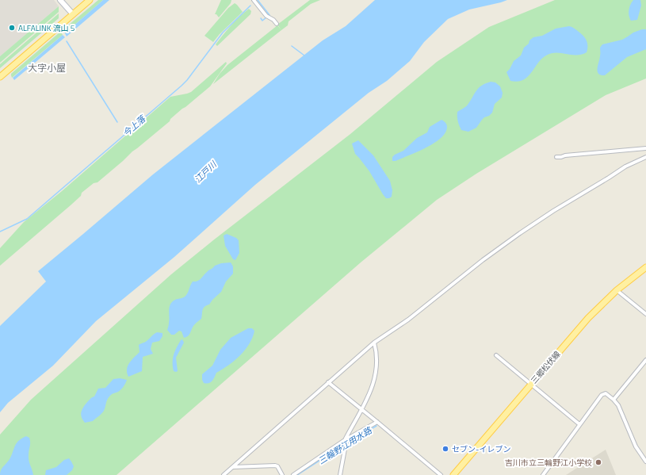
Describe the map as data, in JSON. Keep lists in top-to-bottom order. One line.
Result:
{"streets":{"main road":["三郷松伏線"]},"districts":["大字小屋"],"water":["今上落","江戸川","三輪野江用水路"],"places":["ALFALINK 流山 5","セブン-イレブン","吉川市立三輪野江小学校"]}
